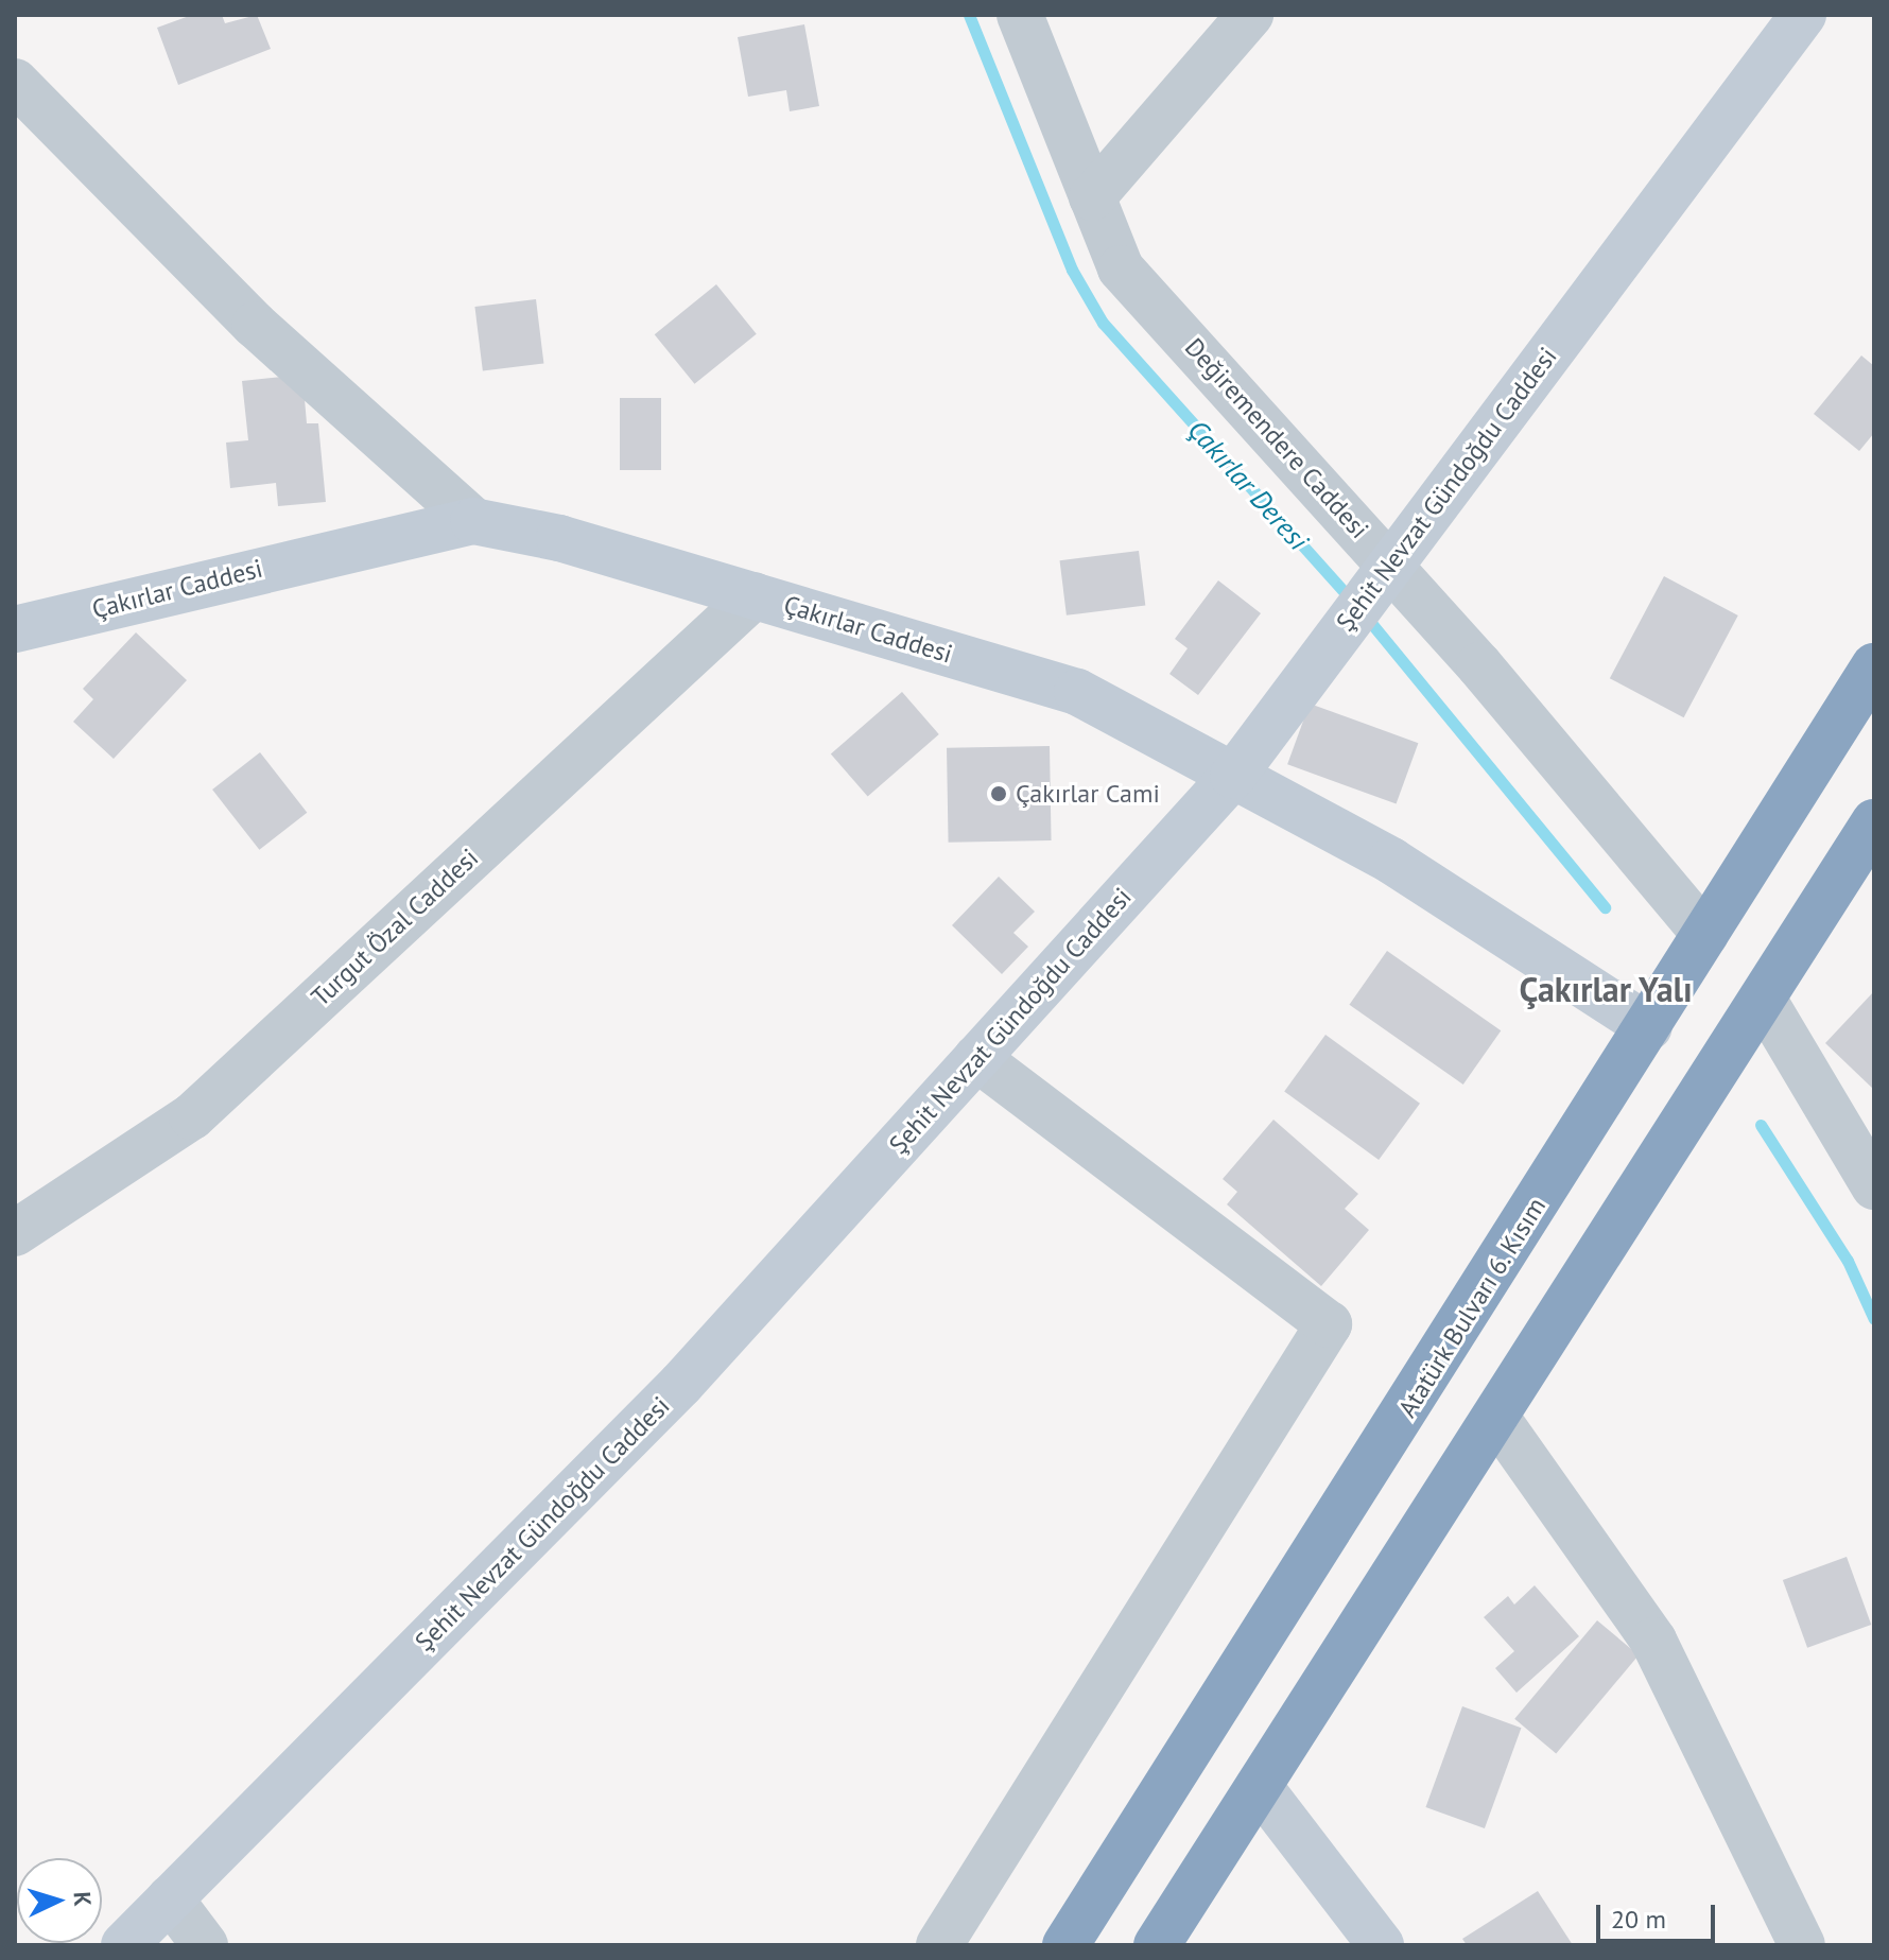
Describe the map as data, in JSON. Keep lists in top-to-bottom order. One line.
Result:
{"streets":{"highway":["Atatürk Bulvarı 6. Kısım"],"street":["Değiremendere Caddesi","Şehit Nevzat Gündoğdu Caddesi","Çakırlar Caddesi","Turgut Özal Caddesi"]},"crossings":[["Değiremendere Caddesi","Şehit Nevzat Gündoğdu Caddesi"],["Değiremendere Caddesi","Atatürk Bulvarı 6. Kısım"],["Şehit Nevzat Gündoğdu Caddesi","Çakırlar Caddesi"],["Çakırlar Caddesi","Turgut Özal Caddesi"],["Çakırlar Caddesi","Atatürk Bulvarı 6. Kısım"]],"districts":["Çakırlar Yalı"],"water":["Çakırlar Deresi"],"places":["Çakırlar Cami"],"scale_bar":"20 m","north":"right"}
